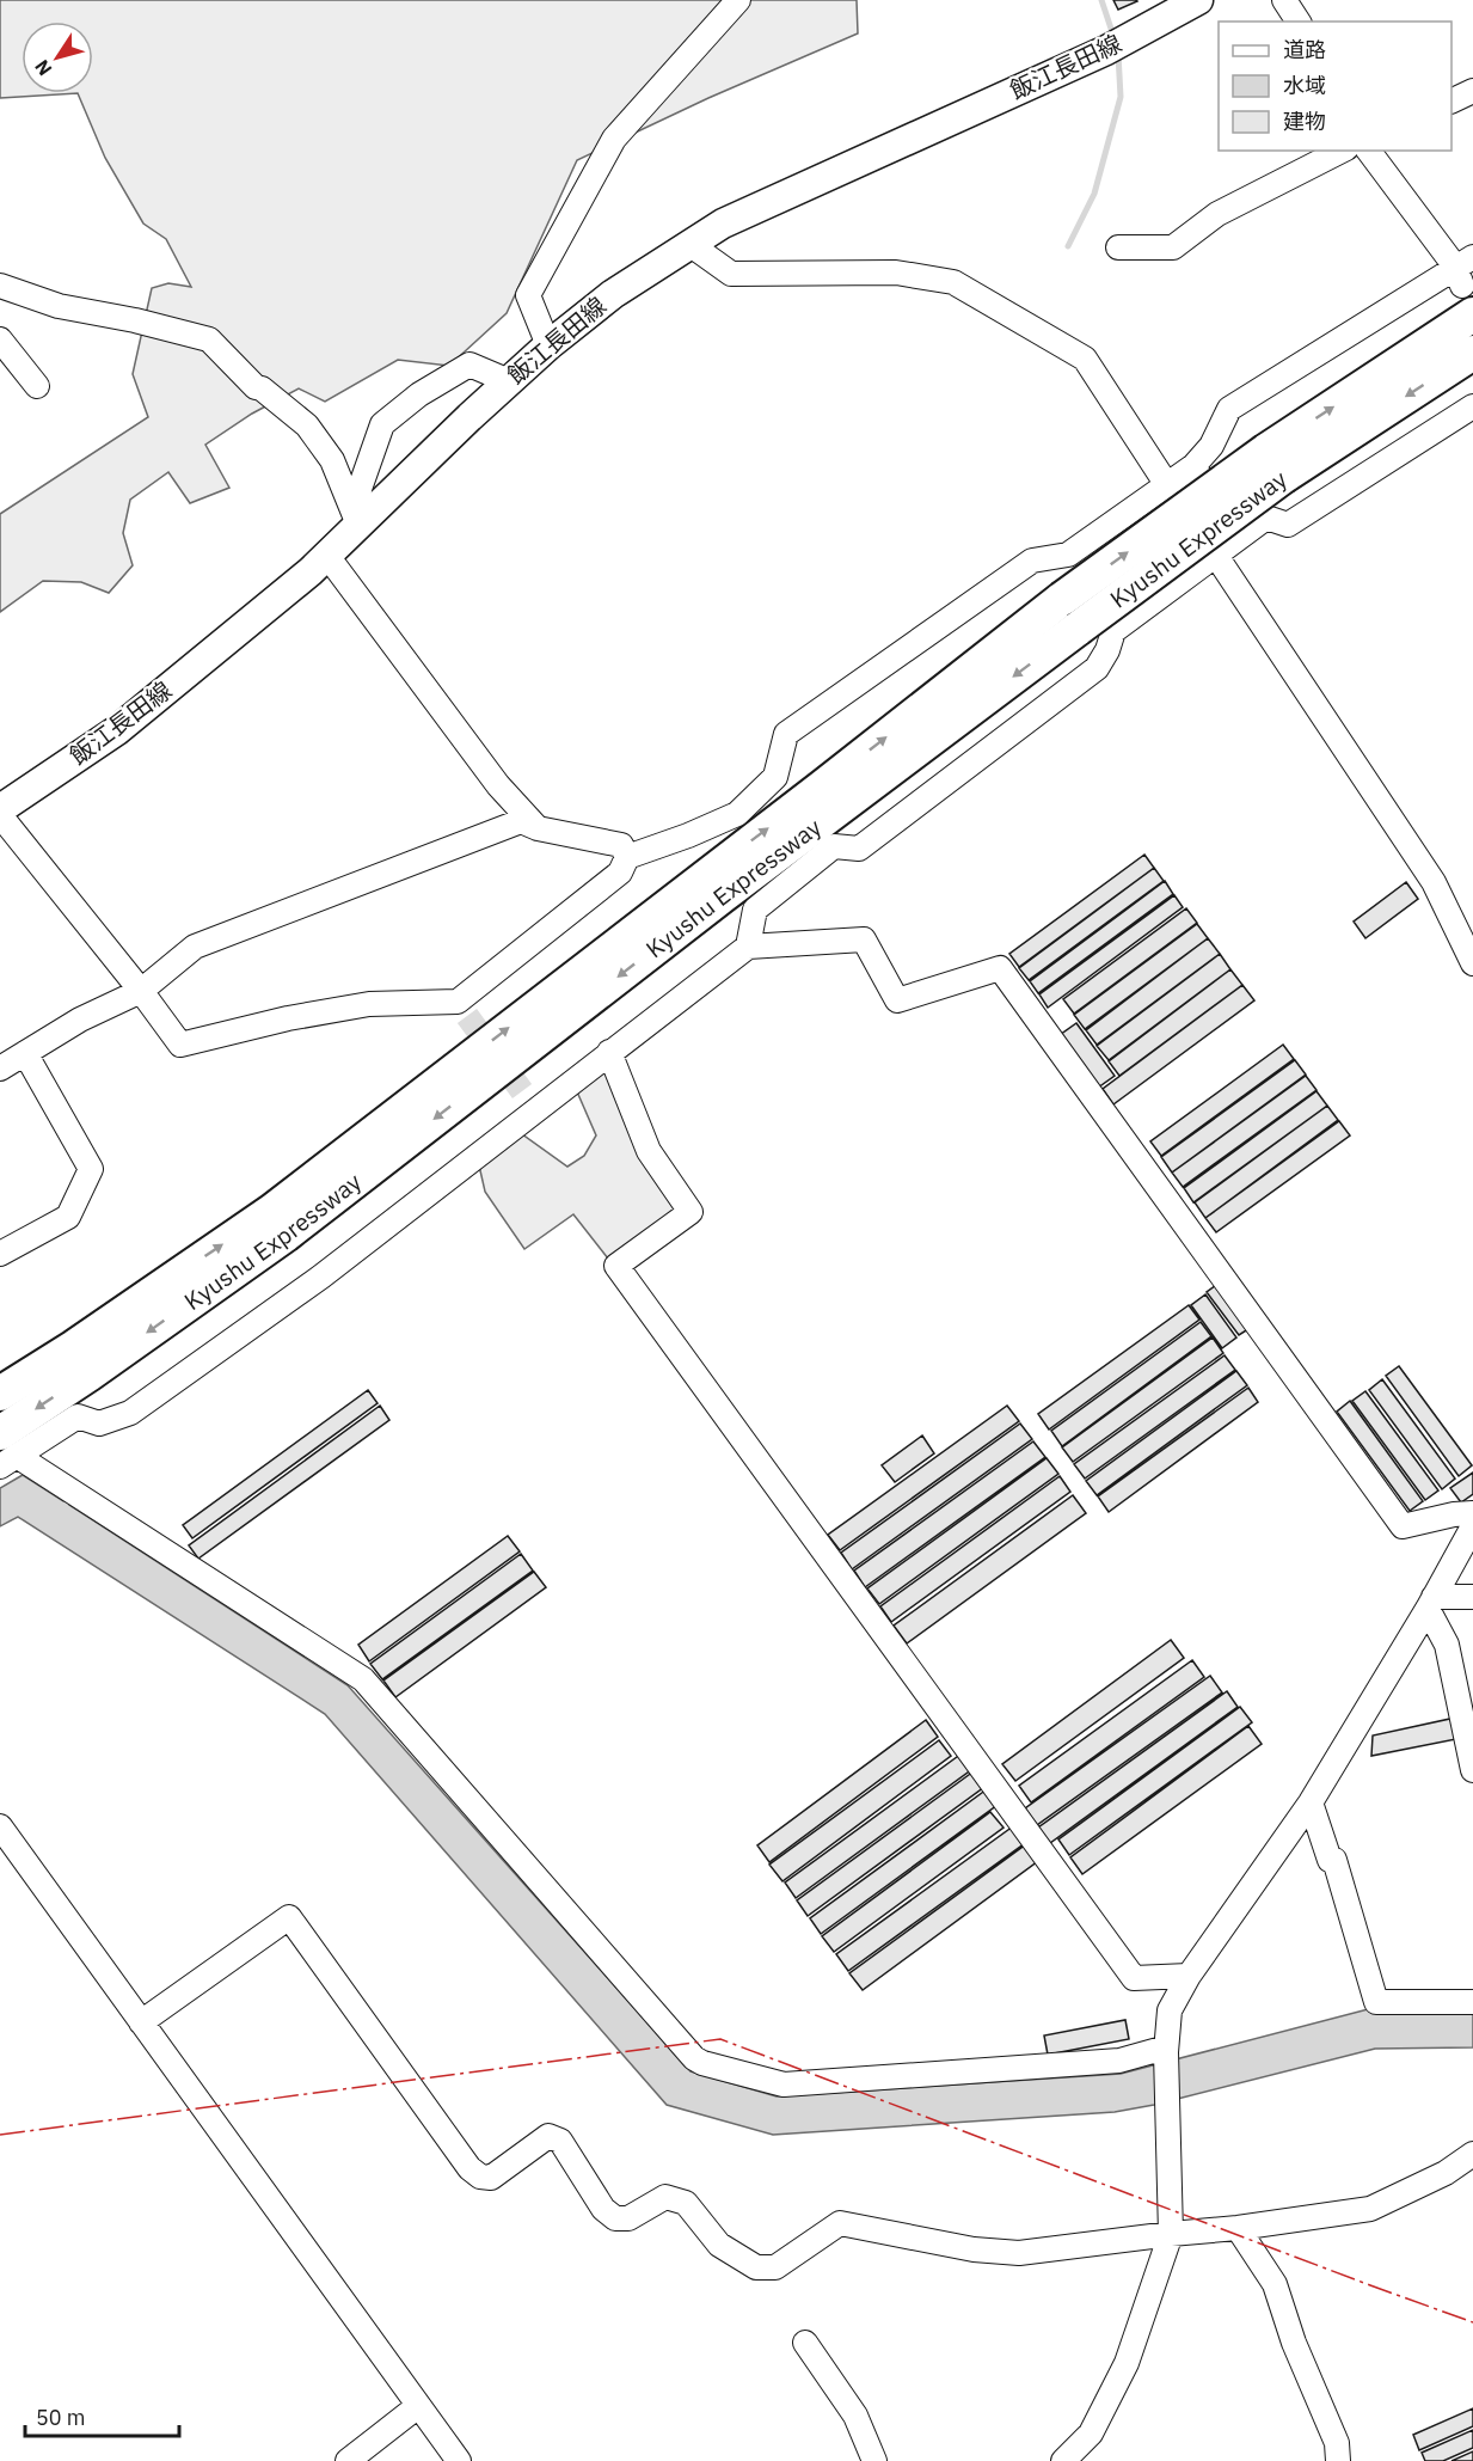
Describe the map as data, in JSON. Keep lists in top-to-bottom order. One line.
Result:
{"streets":{"highway":["Kyushu Expressway"],"main road":["飯江長田線"]},"legend":["道路","水域","建物"],"scale_bar":"50 m","north":"bottom left"}
